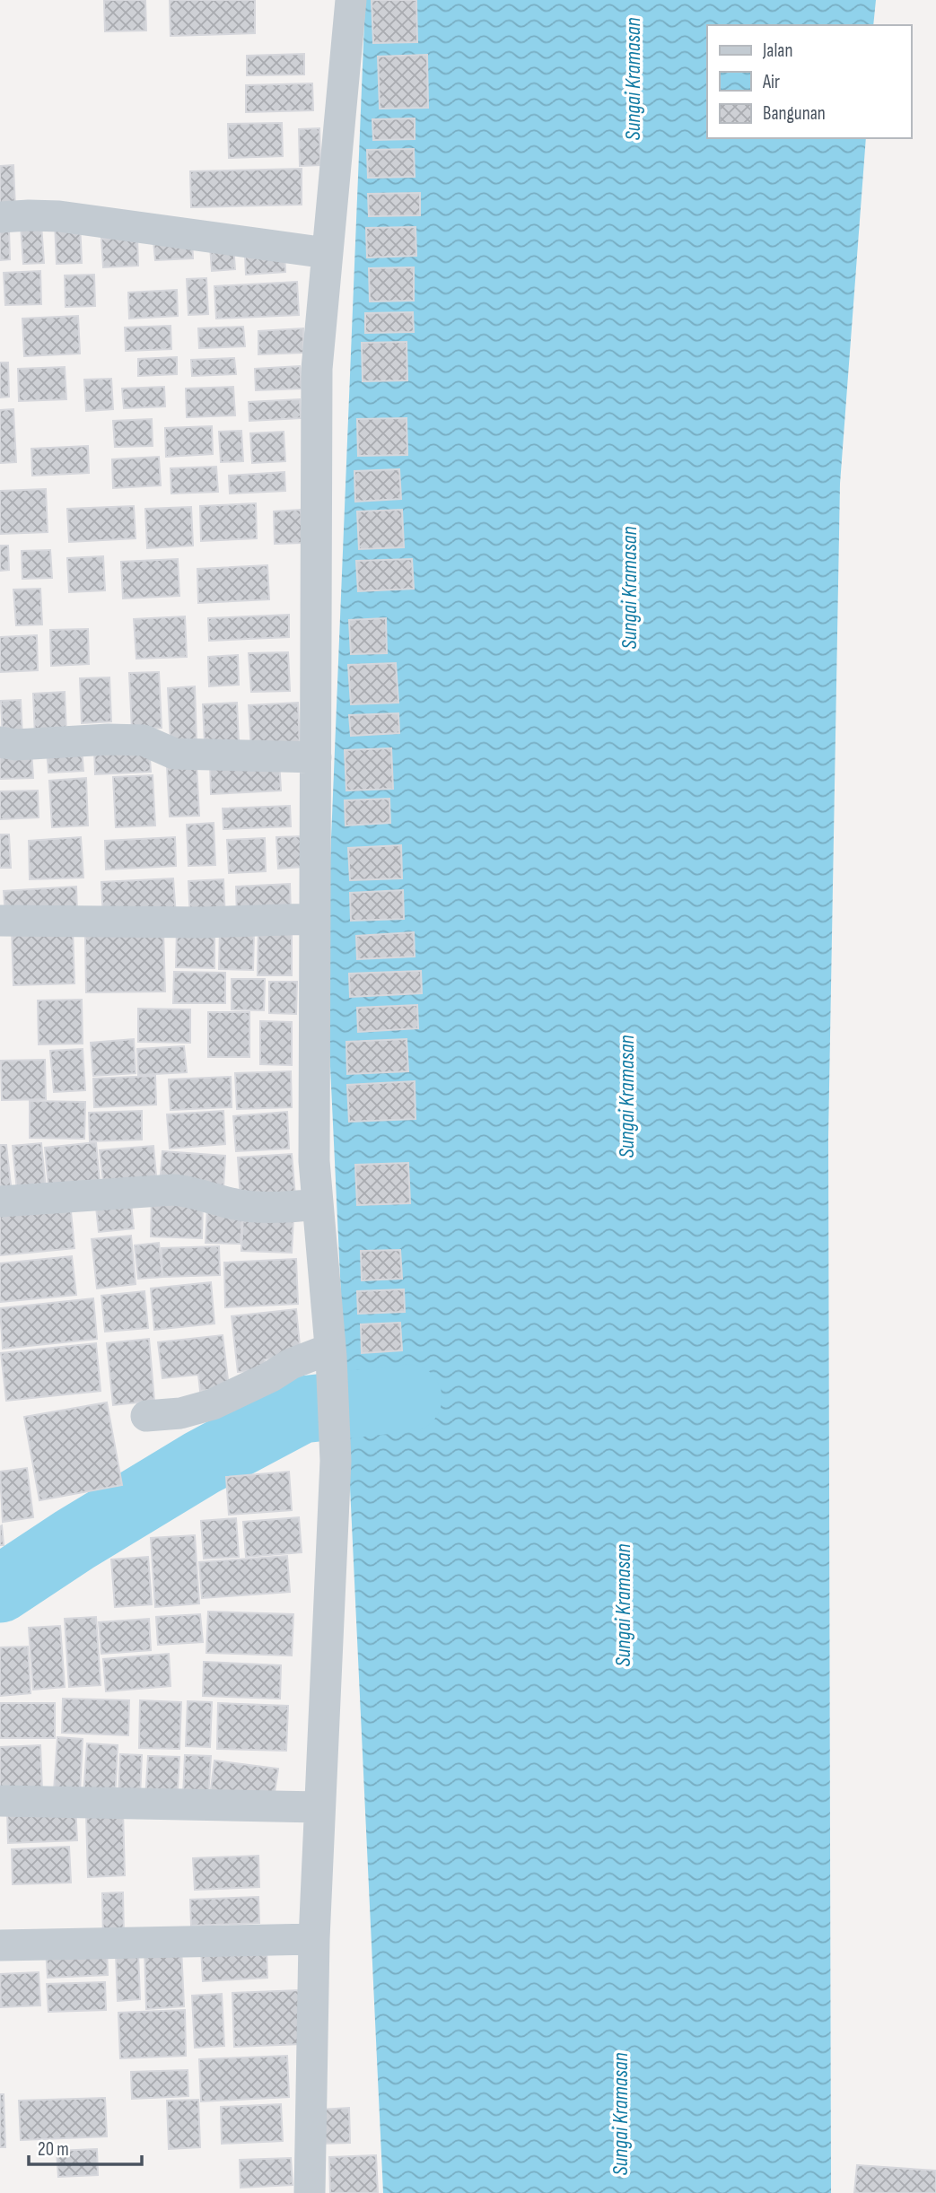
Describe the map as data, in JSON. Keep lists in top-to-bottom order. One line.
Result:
{"water":["Sungai Kramasan"],"legend":["Jalan","Air","Bangunan"],"scale_bar":"20 m"}
